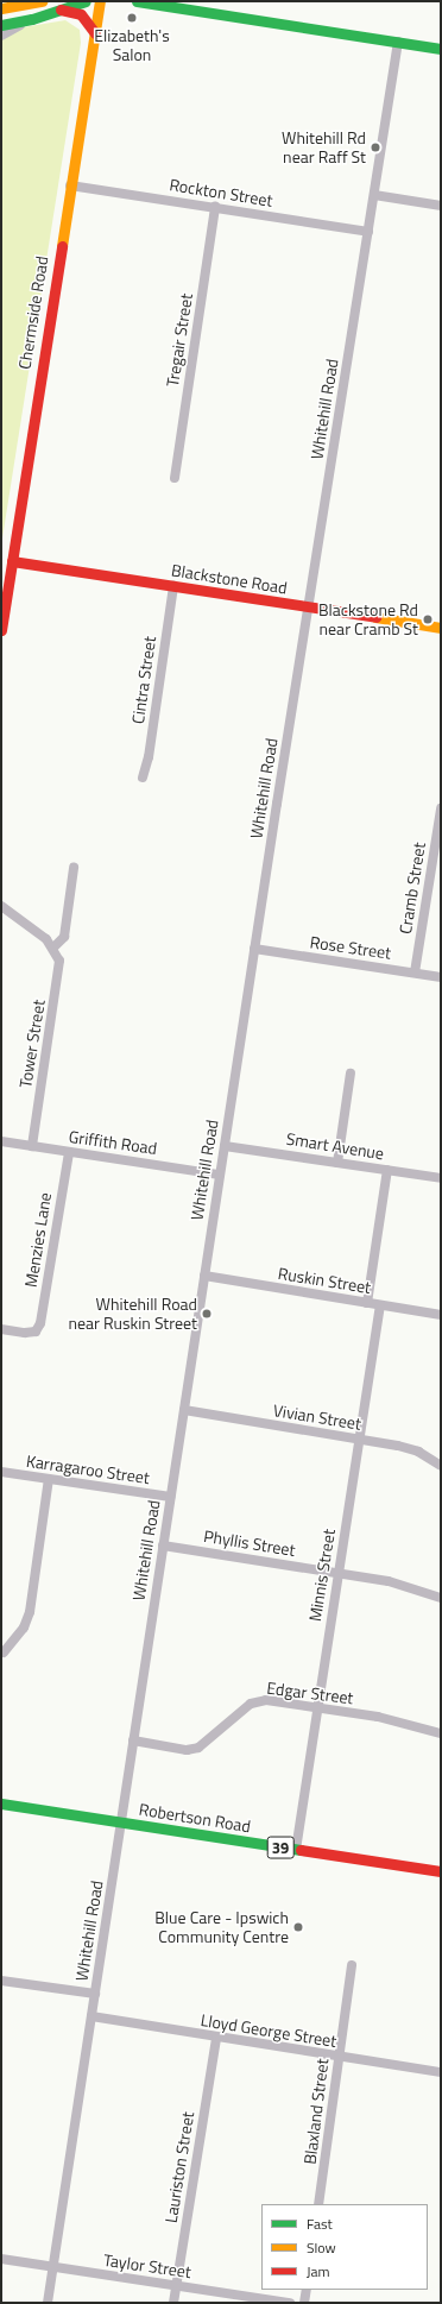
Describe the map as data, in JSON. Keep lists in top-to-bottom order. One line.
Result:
{"streets":{"main road":["Chermside Road","Blackstone Road","Robertson Road","39"],"street":["Rockton Street","Tregair Street","Whitehill Road","Cintra Street","Cramb Street","Rose Street","Tower Street","Griffith Road","Smart Avenue","Menzies Lane","Ruskin Street","Vivian Street","Karragaroo Street","Phyllis Street","Minnis Street","Edgar Street","Lloyd George Street","Blaxland Street","Lauriston Street","Taylor Street"]},"crossings":[["Rockton Street","Chermside Road"],["Rockton Street","Tregair Street"],["Rockton Street","Whitehill Road"],["Chermside Road","Blackstone Road"],["Whitehill Road","Blackstone Road"],["Whitehill Road","Rose Street"],["Whitehill Road","Griffith Road"],["Whitehill Road","Smart Avenue"],["Whitehill Road","Ruskin Street"],["Whitehill Road","Vivian Street"],["Whitehill Road","Karragaroo Street"],["Whitehill Road","Phyllis Street"],["Whitehill Road","Edgar Street"],["Whitehill Road","Robertson Road"],["Whitehill Road","Lloyd George Street"],["Whitehill Road","Taylor Street"],["Blackstone Road","Cintra Street"],["Cramb Street","Rose Street"],["Tower Street","Griffith Road"],["Griffith Road","Menzies Lane"],["Ruskin Street","Minnis Street"],["Vivian Street","Minnis Street"],["Phyllis Street","Minnis Street"],["Minnis Street","Edgar Street"],["Minnis Street","Robertson Road"],["Lloyd George Street","Blaxland Street"],["Lloyd George Street","Lauriston Street"],["Lauriston Street","Taylor Street"]],"places":["Elizabeth's Salon","Whitehill Rd near Raff St","Blackstone Rd near Cramb St","Whitehill Road near Ruskin Street","Blue Care - Ipswich Community Centre"],"legend":["Fast","Slow","Jam"]}
